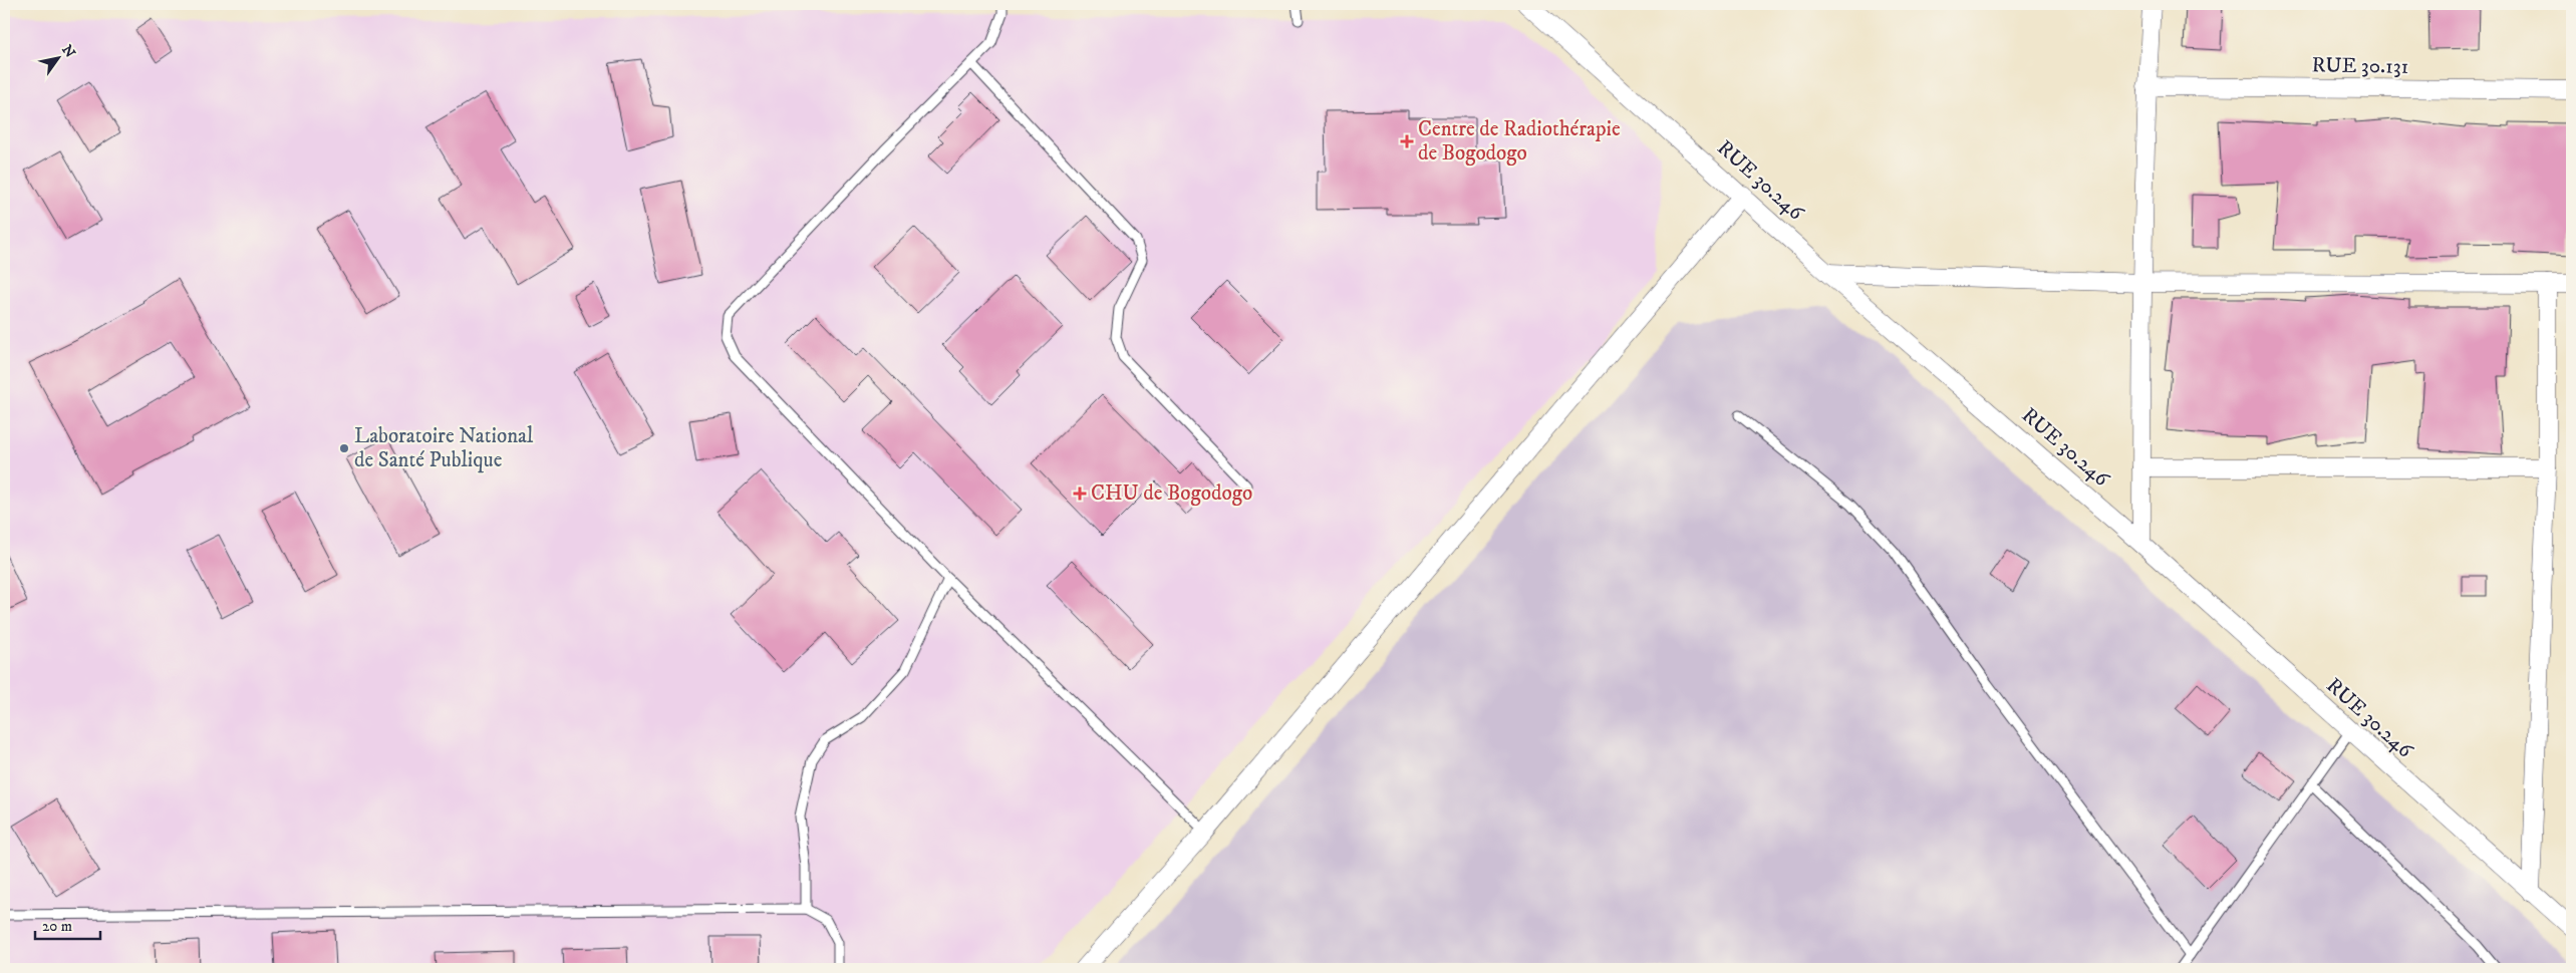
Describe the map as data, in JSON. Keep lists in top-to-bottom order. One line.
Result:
{"streets":{"street":["RUE 30.131","RUE 30.246"]},"places":{"health":["Centre de Radiothérapie de Bogodogo","CHU de Bogodogo"],"other":["Laboratoire National de Santé Publique"]},"scale_bar":"20 m","north":"top right"}
